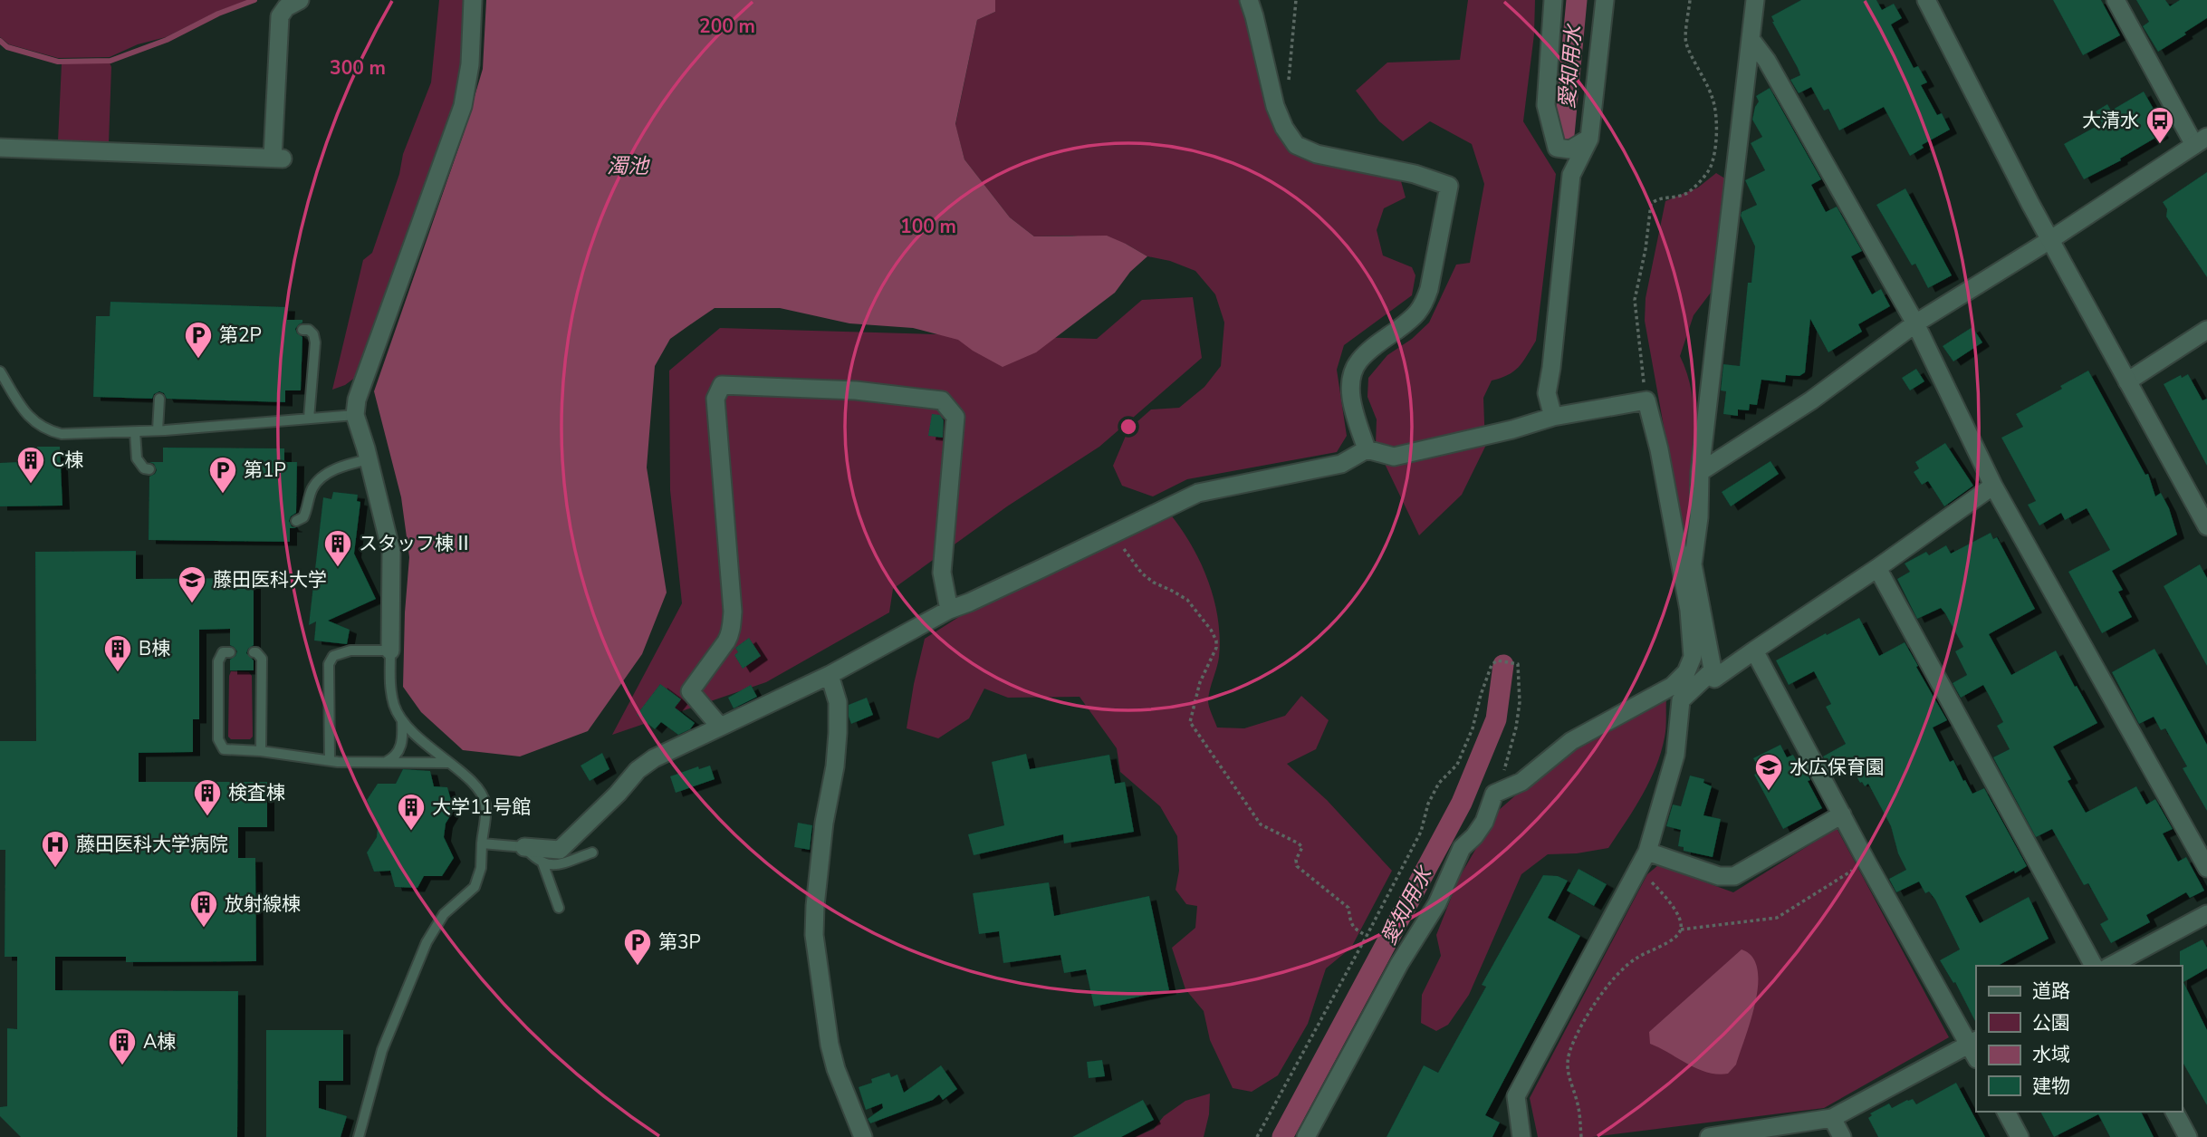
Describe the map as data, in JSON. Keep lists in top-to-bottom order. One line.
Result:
{"water":["愛知用水","濁池"],"places":{"bus stop":["大清水"],"parking":["第2P","第1P","第3P"],"building":["C棟","スタッフ棟Ⅱ","B棟","検査棟","大学11号館","放射線棟","A棟"],"school or university":["藤田医科大学","水広保育園"],"hospital":["藤田医科大学病院"]},"legend":["道路","公園","水域","建物"],"rings":["200 m","300 m","100 m"]}
